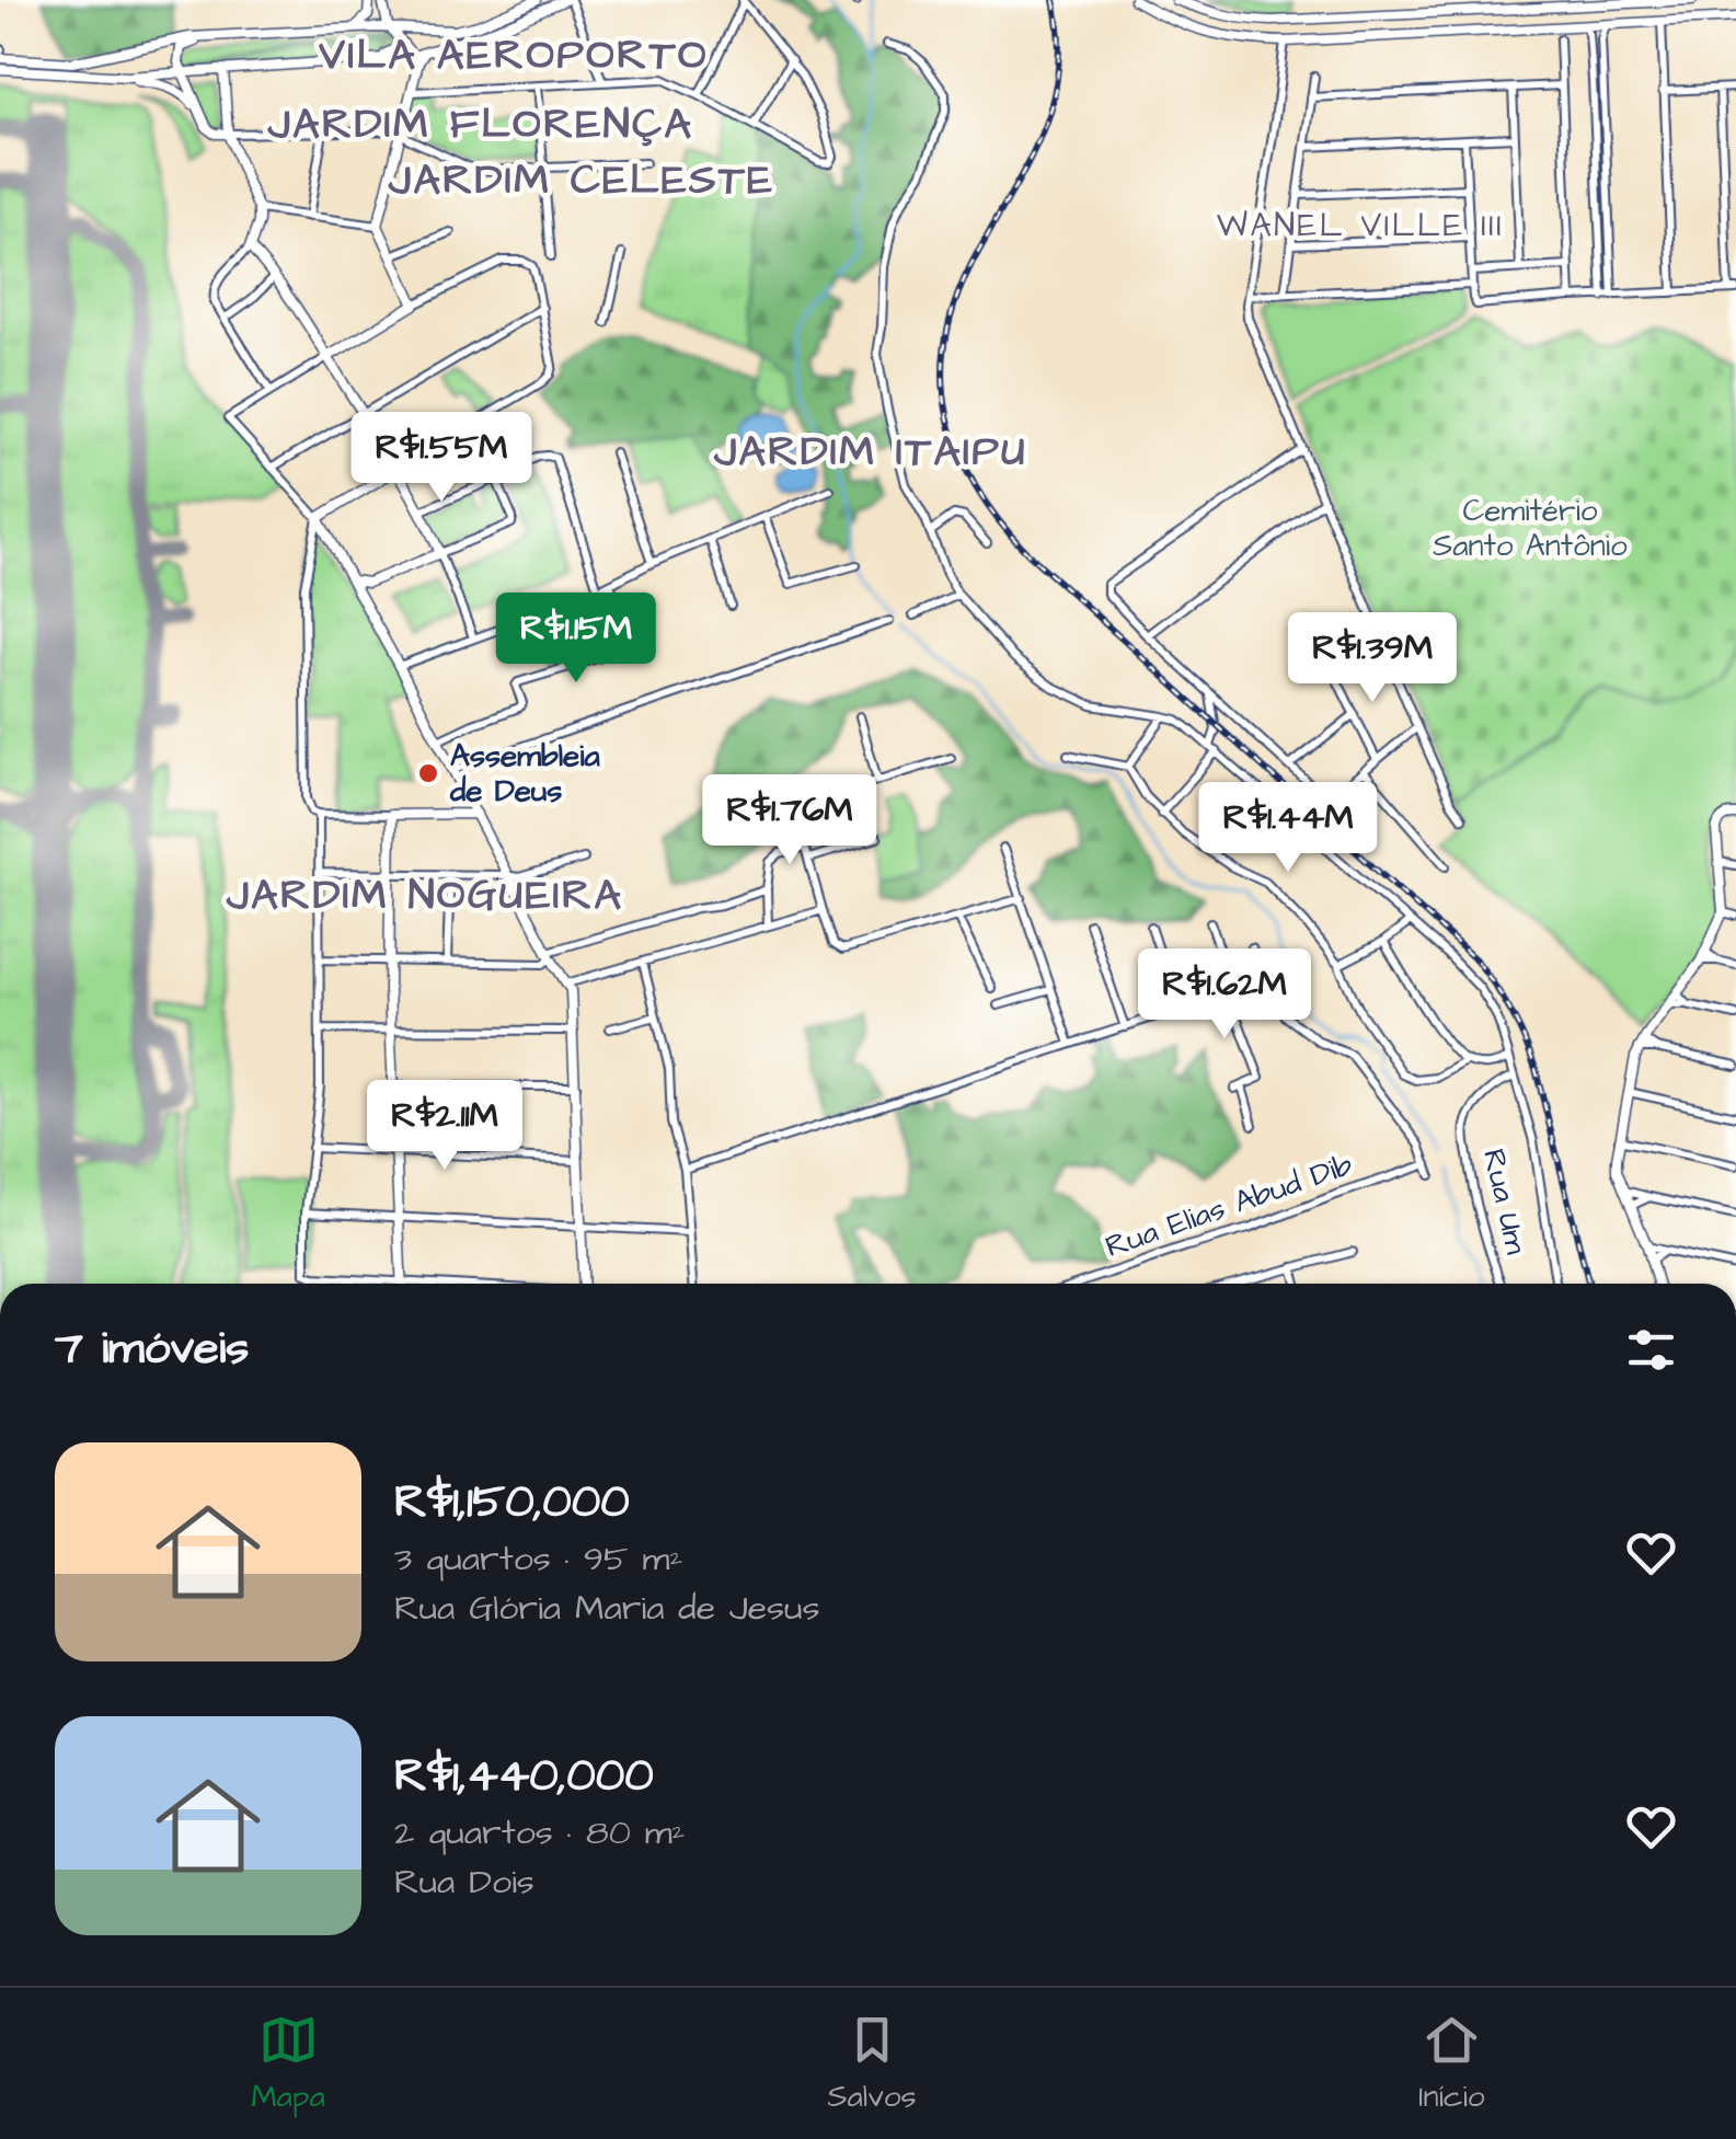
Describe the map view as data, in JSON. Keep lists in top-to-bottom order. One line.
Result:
{"streets":{"street":["Rua Um","Rua Elias Abud Dib"]},"districts":["VILA AEROPORTO","JARDIM FLORENÇA","JARDIM CELESTE","WANEL VILLE III","JARDIM ITAIPU","JARDIM NOGUEIRA"],"parks":["Cemitério Santo Antônio"],"places":["Assembleia de Deus"],"page":{"price":["R$1.55M","R$1.15M","R$1.39M","R$1.76M","R$1.44M","R$1.62M","R$2.11M"],"heading":"7 imóveis","list":[{"name":"R$1,150,000","note":"3 quartos · 95 m² · Rua Glória Maria de Jesus"},{"name":"R$1,440,000","note":"2 quartos · 80 m² · Rua Dois"}],"tabs":["Mapa","Salvos","Início"]}}
